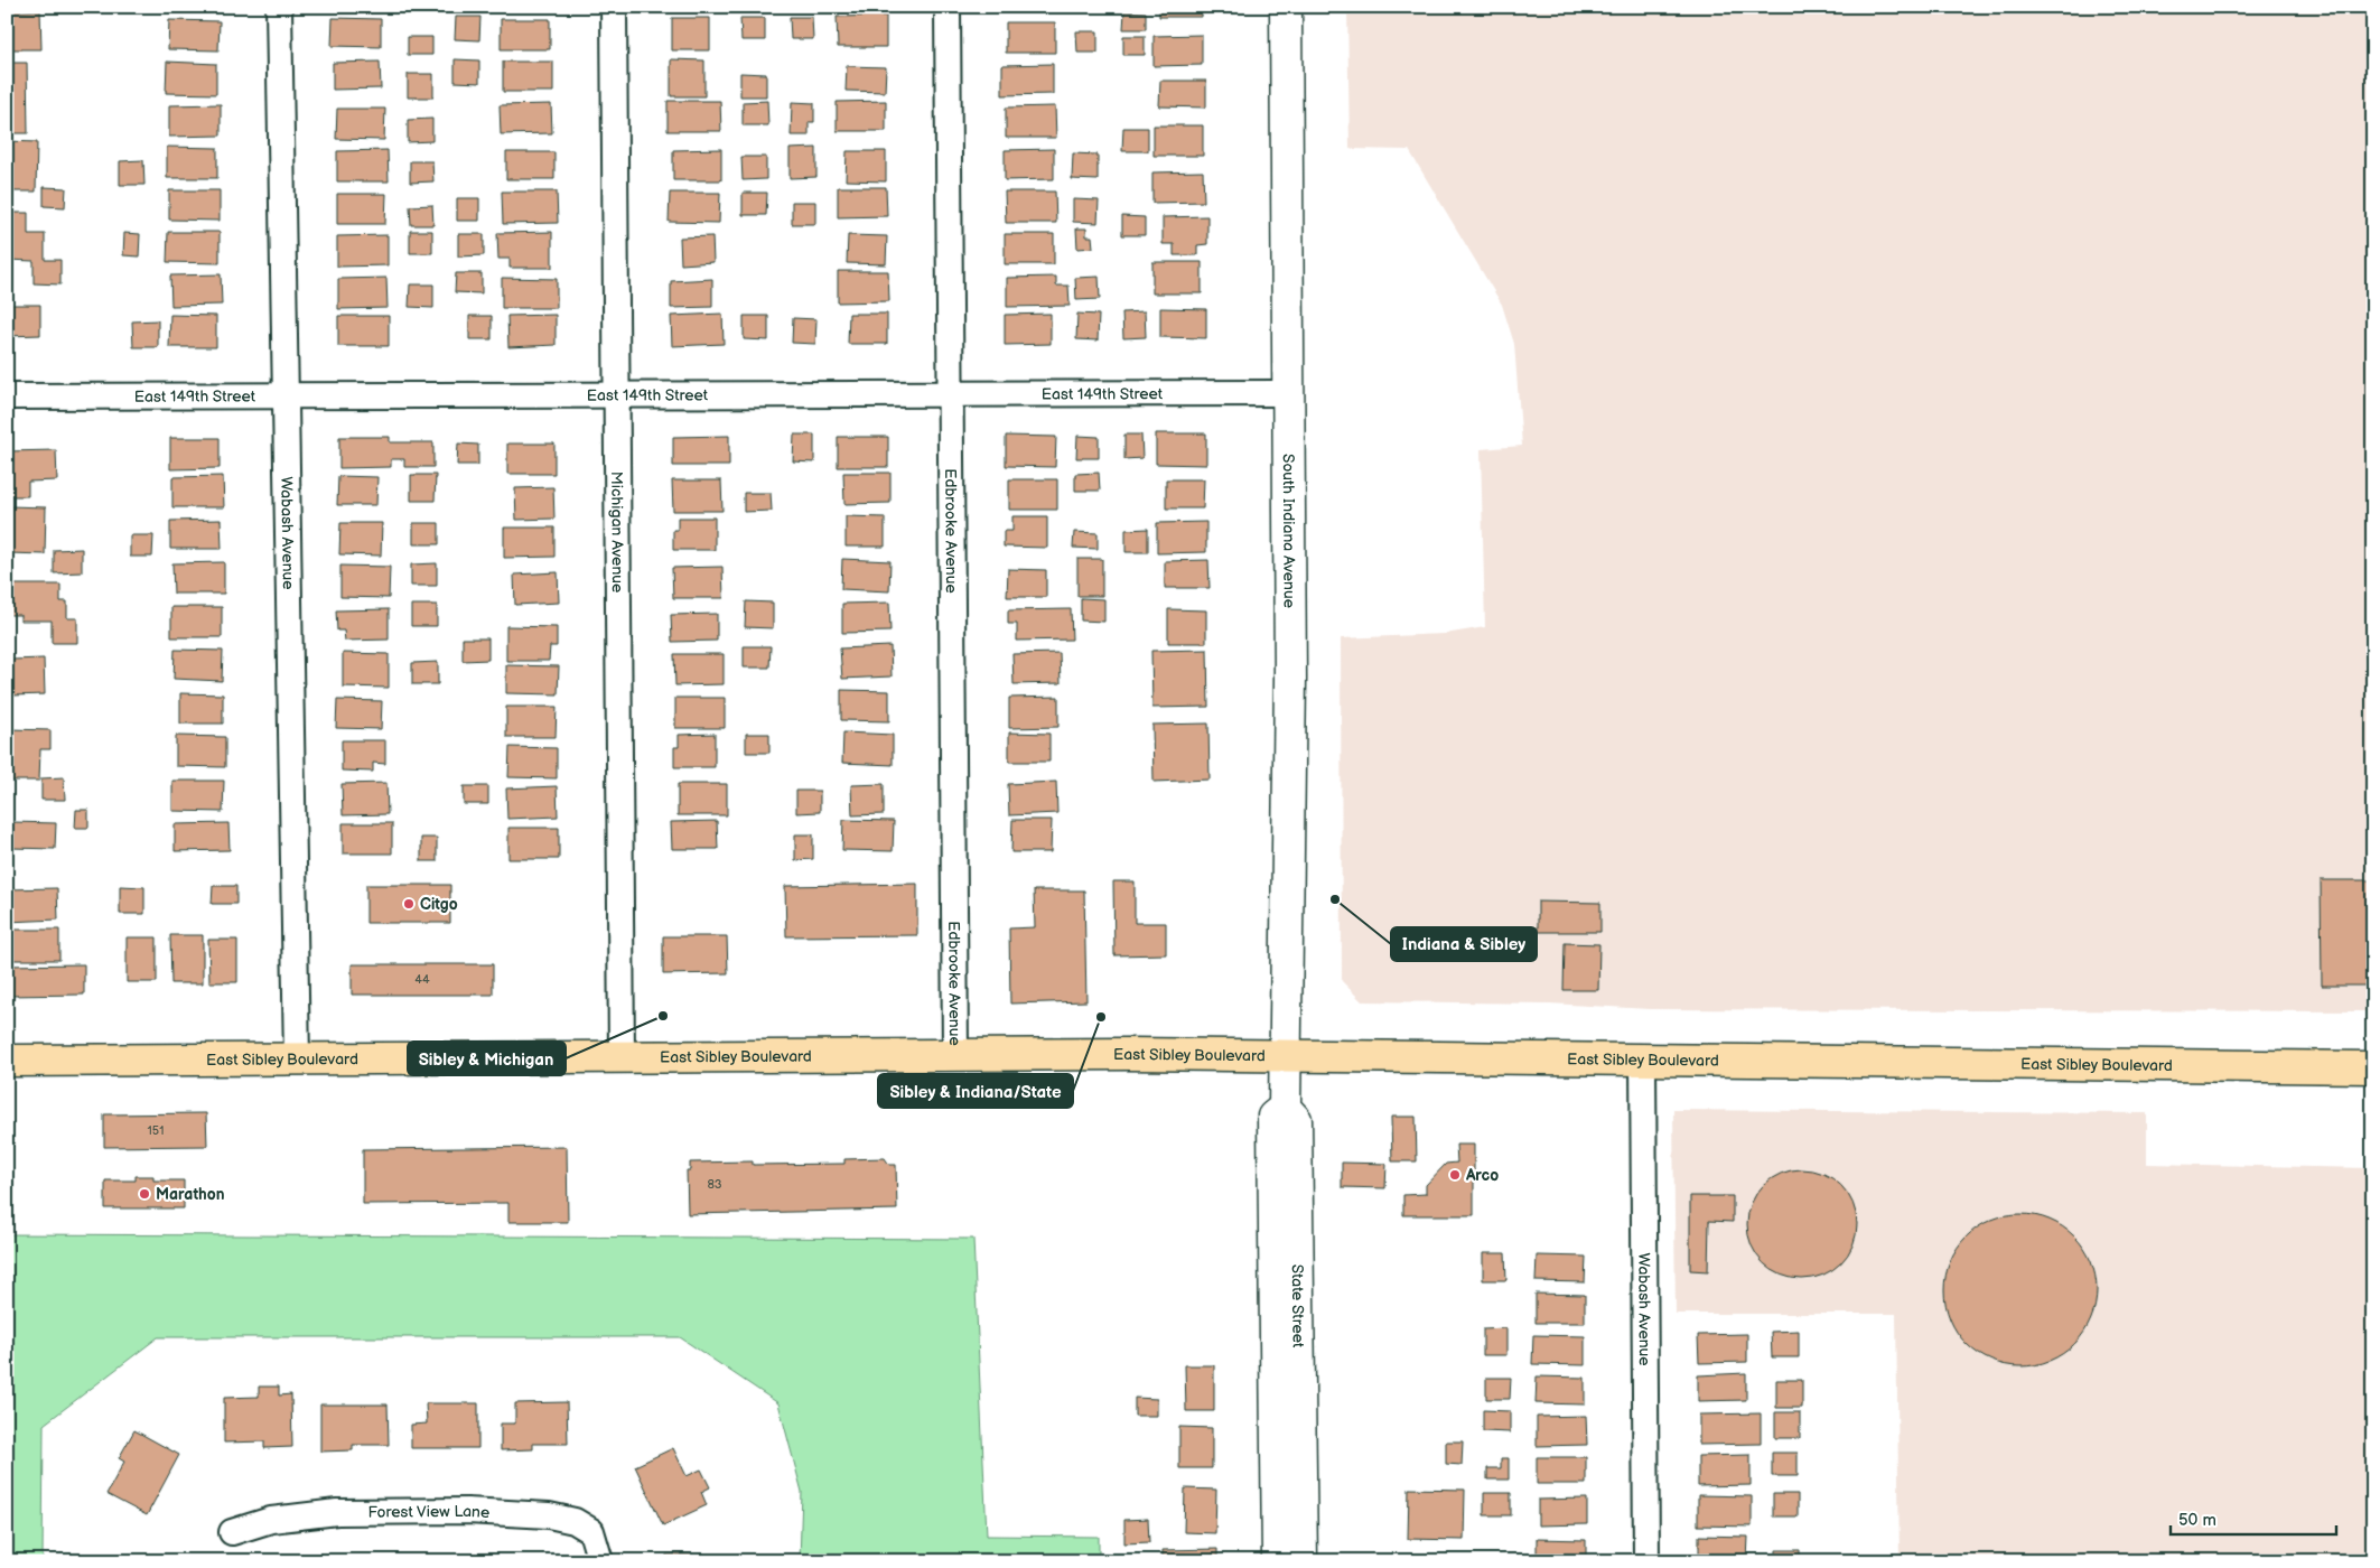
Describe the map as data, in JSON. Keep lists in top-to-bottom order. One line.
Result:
{"streets":{"main road":["South Indiana Avenue","East Sibley Boulevard","State Street"],"street":["East 149th Street","Edbrooke Avenue","Michigan Avenue","Wabash Avenue","Forest View Lane"]},"crossings":[["East 149th Street","Edbrooke Avenue"],["East 149th Street","South Indiana Avenue"],["East 149th Street","Michigan Avenue"],["East 149th Street","Wabash Avenue"],["Edbrooke Avenue","East Sibley Boulevard"],["South Indiana Avenue","East Sibley Boulevard"],["South Indiana Avenue","State Street"],["Michigan Avenue","East Sibley Boulevard"],["Wabash Avenue","East Sibley Boulevard"],["East Sibley Boulevard","State Street"]],"places":["Indiana & Sibley","Citgo","Sibley & Michigan","Sibley & Indiana/State","Arco","Marathon"],"house_numbers":["44","151","83"],"scale_bar":"50 m"}
